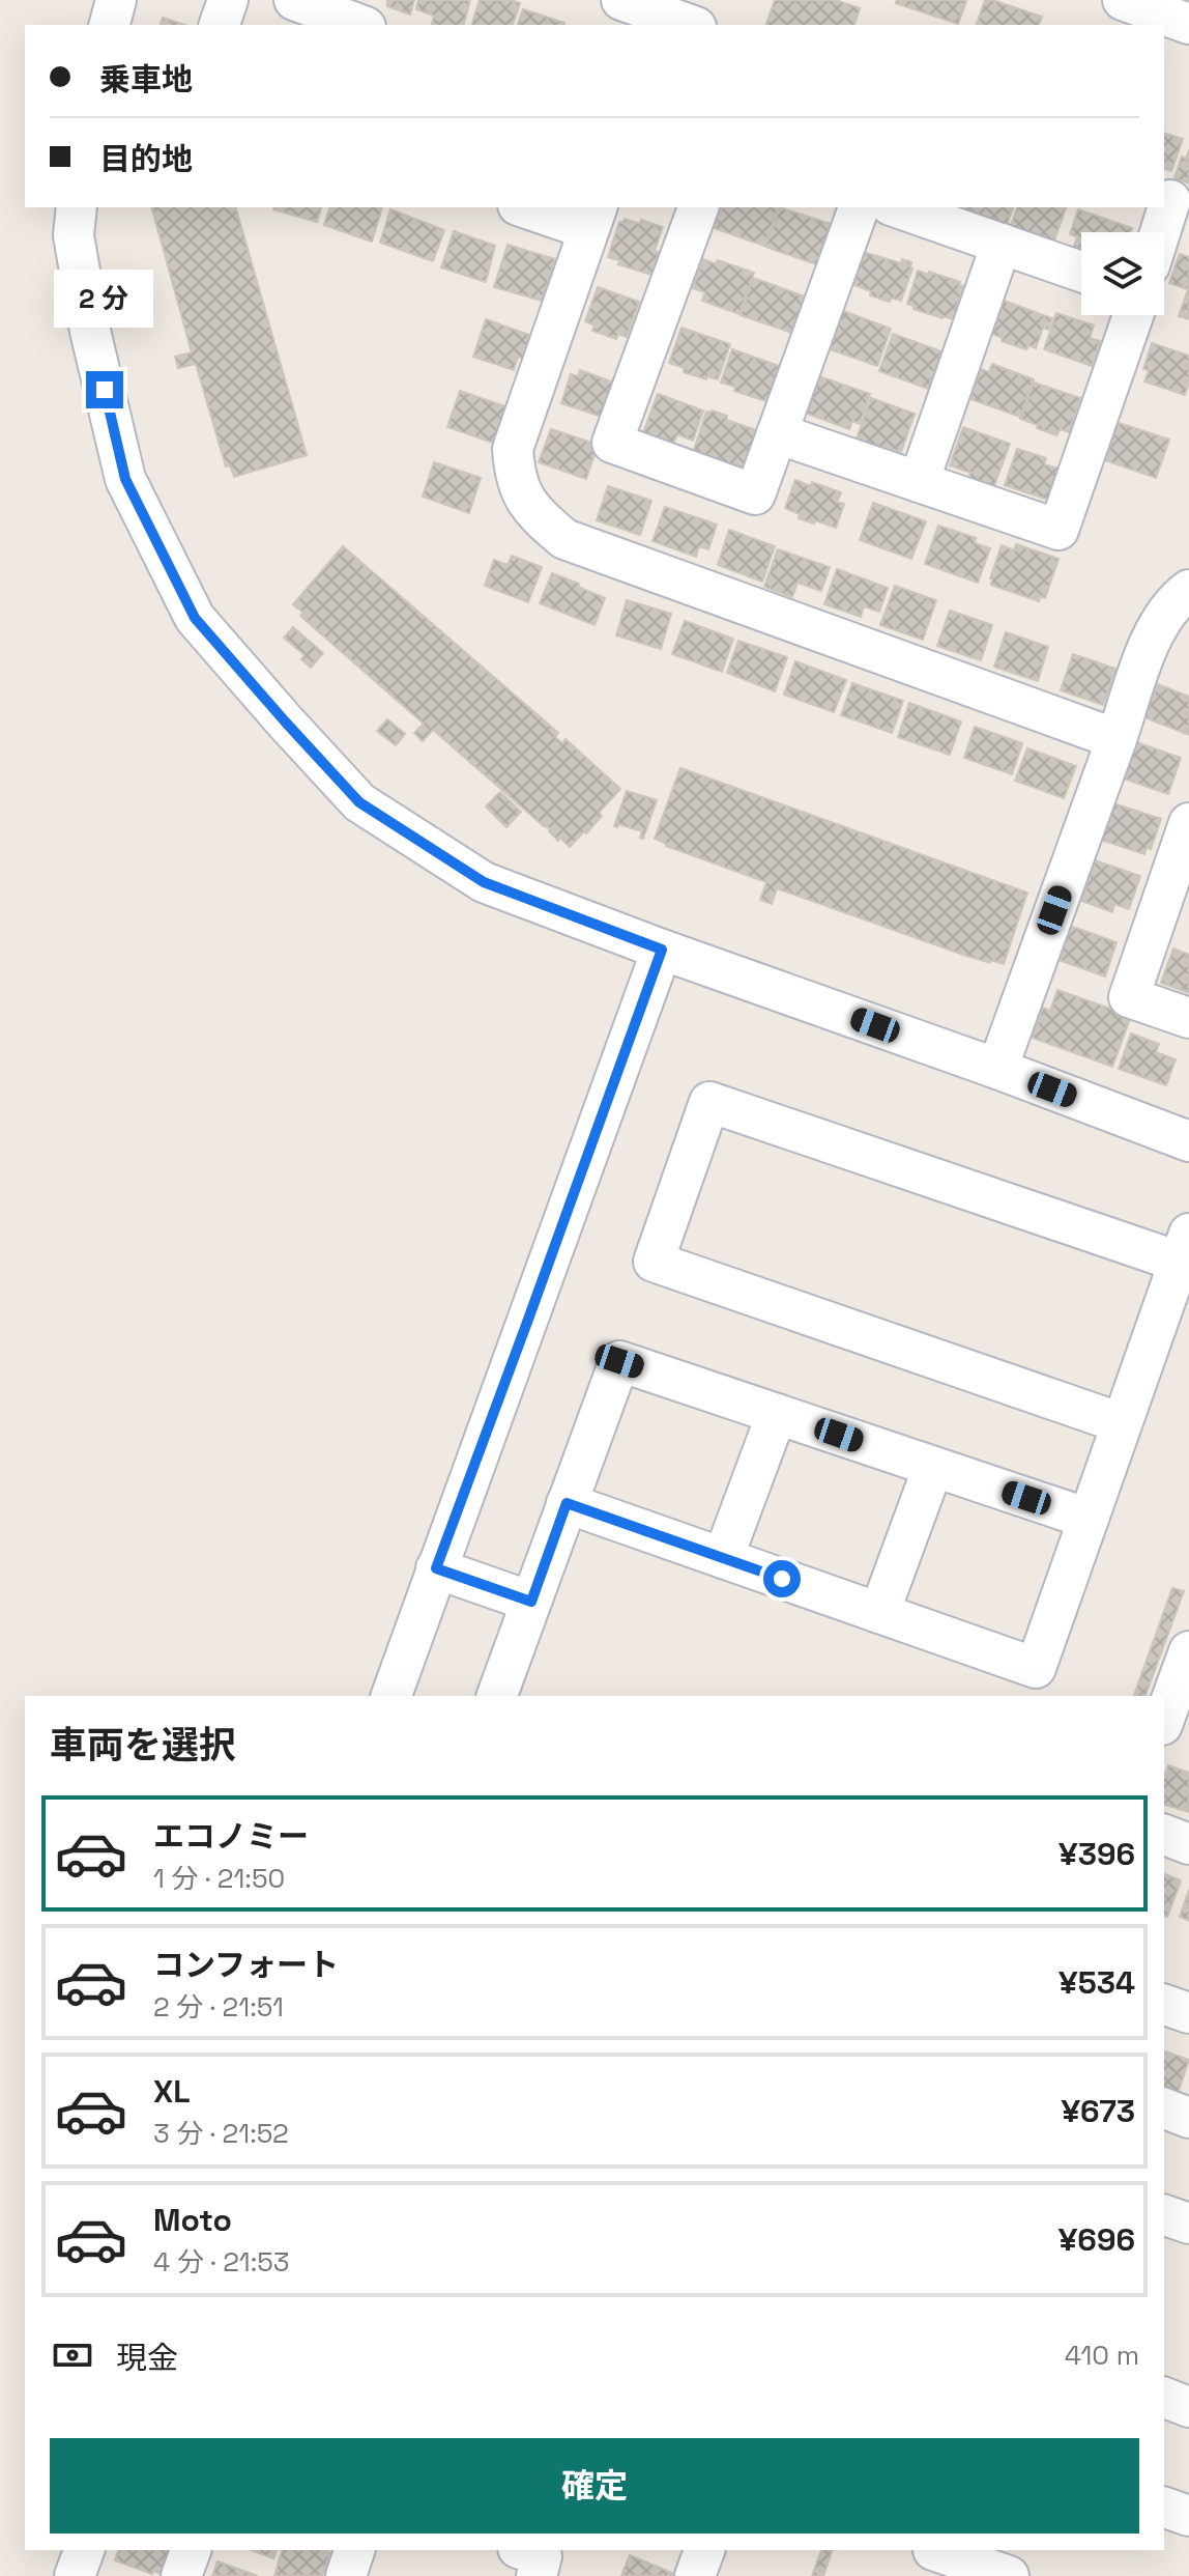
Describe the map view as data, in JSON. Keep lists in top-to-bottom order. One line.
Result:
{"page":{"banner":["乗車地","目的地"],"bubble":"2 分","heading":"車両を選択","list":[{"name":"エコノミー","note":"1 分 · 21:50","value":"¥396"},{"name":"コンフォート","note":"2 分 · 21:51","value":"¥534"},{"name":"XL","note":"3 分 · 21:52","value":"¥673"},{"name":"Moto","note":"4 分 · 21:53","value":"¥696"}],"pay":["現金","410 m"],"buttons":"確定"}}
